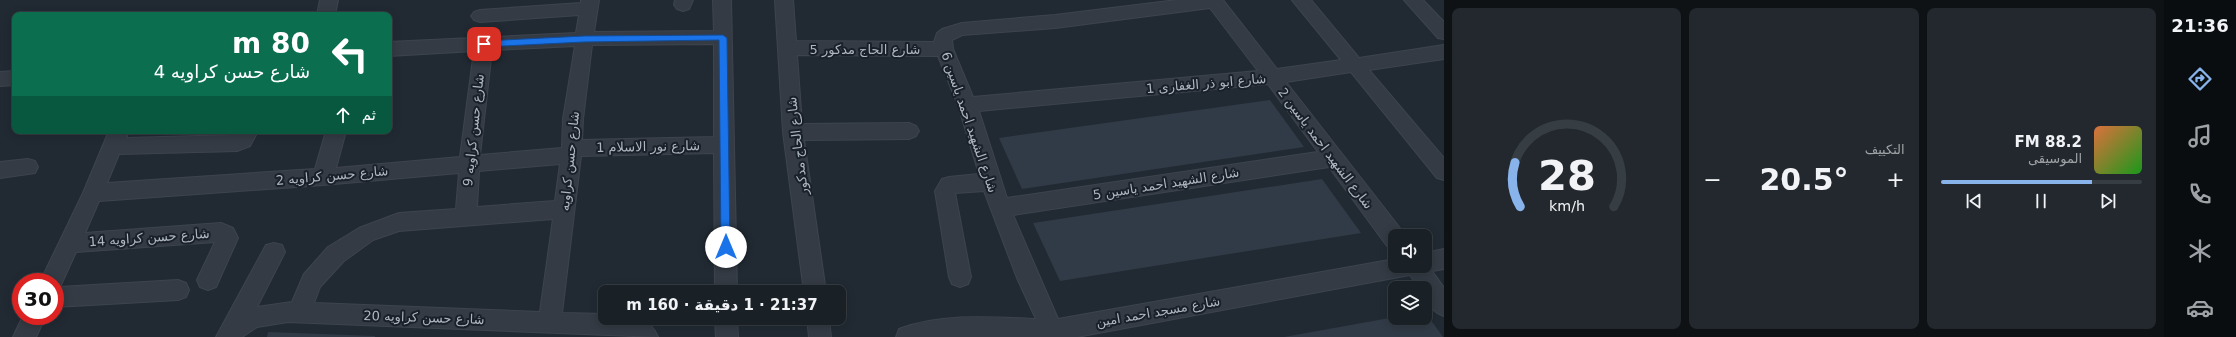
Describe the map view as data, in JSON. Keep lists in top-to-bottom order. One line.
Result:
{"streets":{"street":["شارع الحاج مدكور 5","شارع ابو ذر الغفارى 1","شارع الشهيد احمد ياسين 6","شارع حسن كراويه 9","شارع نور الاسلام 1","شارع الحاج مدكور","شارع الشهيد احمد ياسين 2","شارع حسن كراويه","شارع حسن كراويه 2","شارع الشهيد احمد ياسين 5","شارع حسن كراويه 14","شارع مسجد احمد امين","شارع حسن كراويه 20"]},"crossings":[["شارع الحاج مدكور 5","شارع الشهيد احمد ياسين 6"],["شارع الحاج مدكور 5","شارع الحاج مدكور"],["شارع ابو ذر الغفارى 1","شارع الشهيد احمد ياسين 6"],["شارع ابو ذر الغفارى 1","شارع الشهيد احمد ياسين 2"],["شارع الشهيد احمد ياسين 6","شارع الشهيد احمد ياسين 2"],["شارع الشهيد احمد ياسين 6","شارع الشهيد احمد ياسين 5"],["شارع الشهيد احمد ياسين 6","شارع مسجد احمد امين"],["شارع حسن كراويه 9","شارع حسن كراويه 2"],["شارع نور الاسلام 1","شارع حسن كراويه"],["شارع نور الاسلام 1","شارع حسن كراويه 2"],["شارع الشهيد احمد ياسين 2","شارع الشهيد احمد ياسين 5"],["شارع حسن كراويه","شارع حسن كراويه 2"],["شارع حسن كراويه","شارع حسن كراويه 20"]],"page":{"tabs":"21:36","tile":"التكييف","turn":["80 m","شارع حسن كراويه 4"],"then":"ثم","song":["88.2 FM","الموسيقى"],"heat":["−","20.5°","+"],"limit":"30","trip":"21:37 · 1 دقيقة · 160 m","gauge":["28","km/h"]}}
